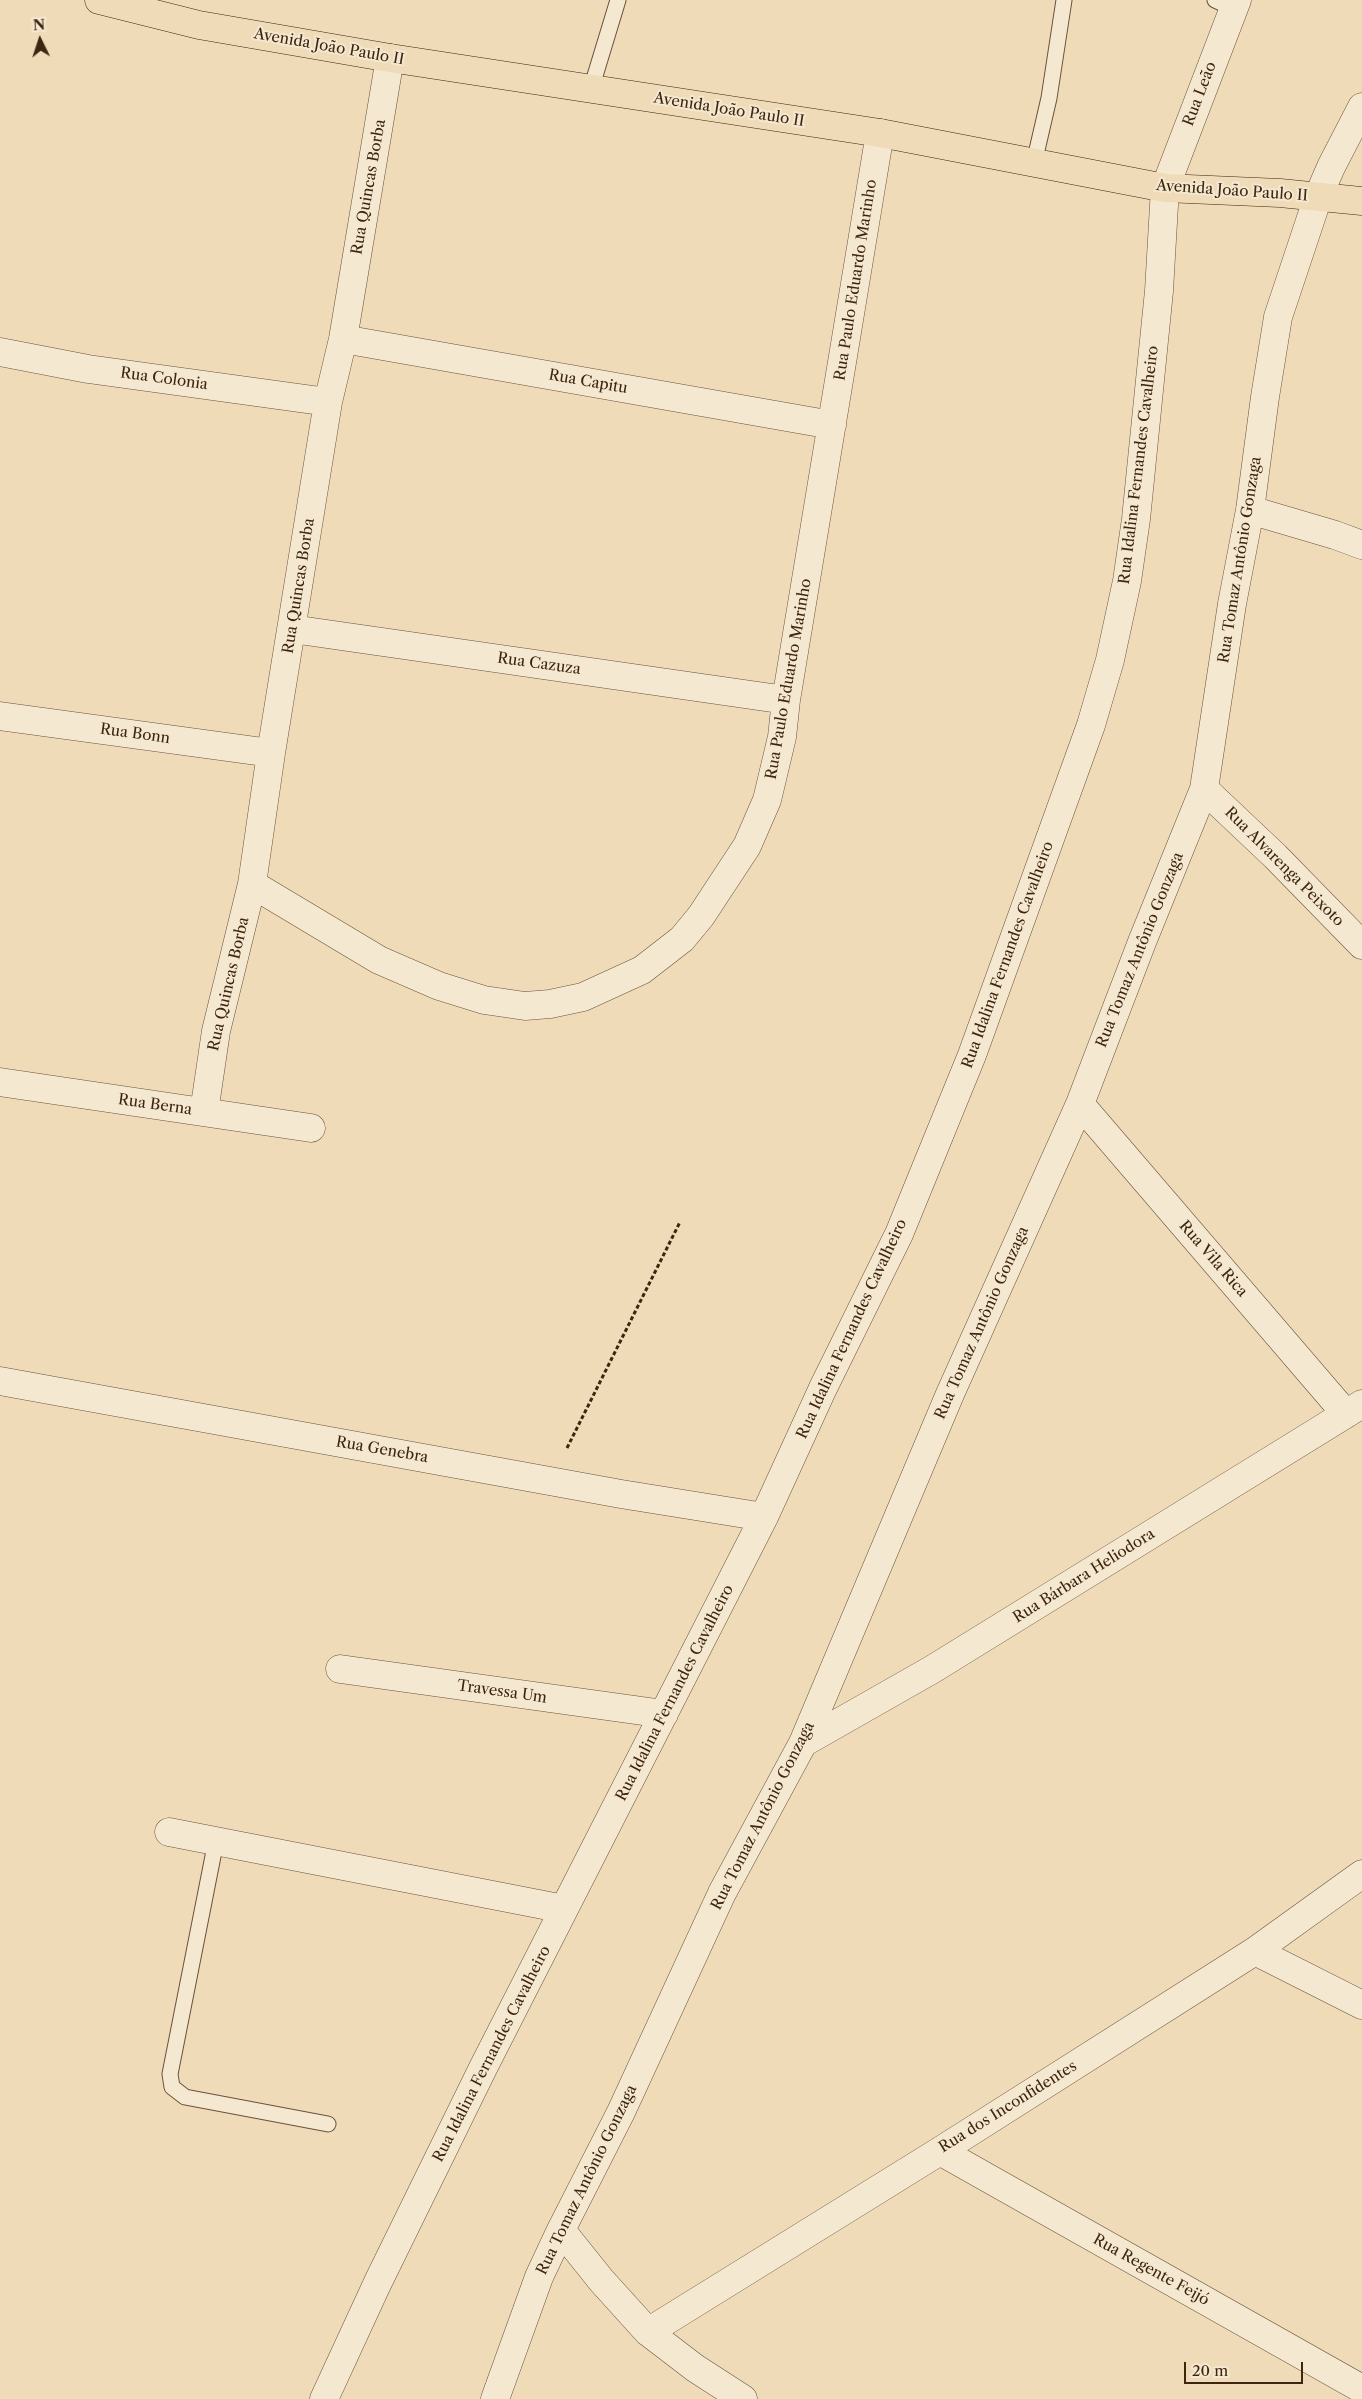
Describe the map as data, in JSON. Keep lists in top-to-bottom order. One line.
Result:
{"streets":{"main road":["Avenida João Paulo II"],"street":["Rua Leão","Rua Quincas Borba","Rua Paulo Eduardo Marinho","Rua Colonia","Rua Capitu","Rua Idalina Fernandes Cavalheiro","Rua Tomaz Antônio Gonzaga","Rua Cazuza","Rua Bonn","Rua Alvarenga Peixoto","Rua Berna","Rua Vila Rica","Rua Genebra","Rua Bárbara Heliodora","Travessa Um","Rua dos Inconfidentes","Rua Regente Feijó"]},"crossings":[["Avenida João Paulo II","Rua Leão"],["Avenida João Paulo II","Rua Quincas Borba"],["Avenida João Paulo II","Rua Paulo Eduardo Marinho"],["Avenida João Paulo II","Rua Idalina Fernandes Cavalheiro"],["Avenida João Paulo II","Rua Tomaz Antônio Gonzaga"],["Rua Leão","Rua Idalina Fernandes Cavalheiro"],["Rua Quincas Borba","Rua Paulo Eduardo Marinho"],["Rua Quincas Borba","Rua Colonia"],["Rua Quincas Borba","Rua Capitu"],["Rua Quincas Borba","Rua Cazuza"],["Rua Quincas Borba","Rua Bonn"],["Rua Quincas Borba","Rua Berna"],["Rua Paulo Eduardo Marinho","Rua Capitu"],["Rua Paulo Eduardo Marinho","Rua Cazuza"],["Rua Idalina Fernandes Cavalheiro","Rua Genebra"],["Rua Idalina Fernandes Cavalheiro","Travessa Um"],["Rua Tomaz Antônio Gonzaga","Rua Alvarenga Peixoto"],["Rua Tomaz Antônio Gonzaga","Rua Vila Rica"],["Rua Tomaz Antônio Gonzaga","Rua Bárbara Heliodora"],["Rua Vila Rica","Rua Bárbara Heliodora"],["Rua dos Inconfidentes","Rua Regente Feijó"]],"scale_bar":"20 m","north":"top"}
